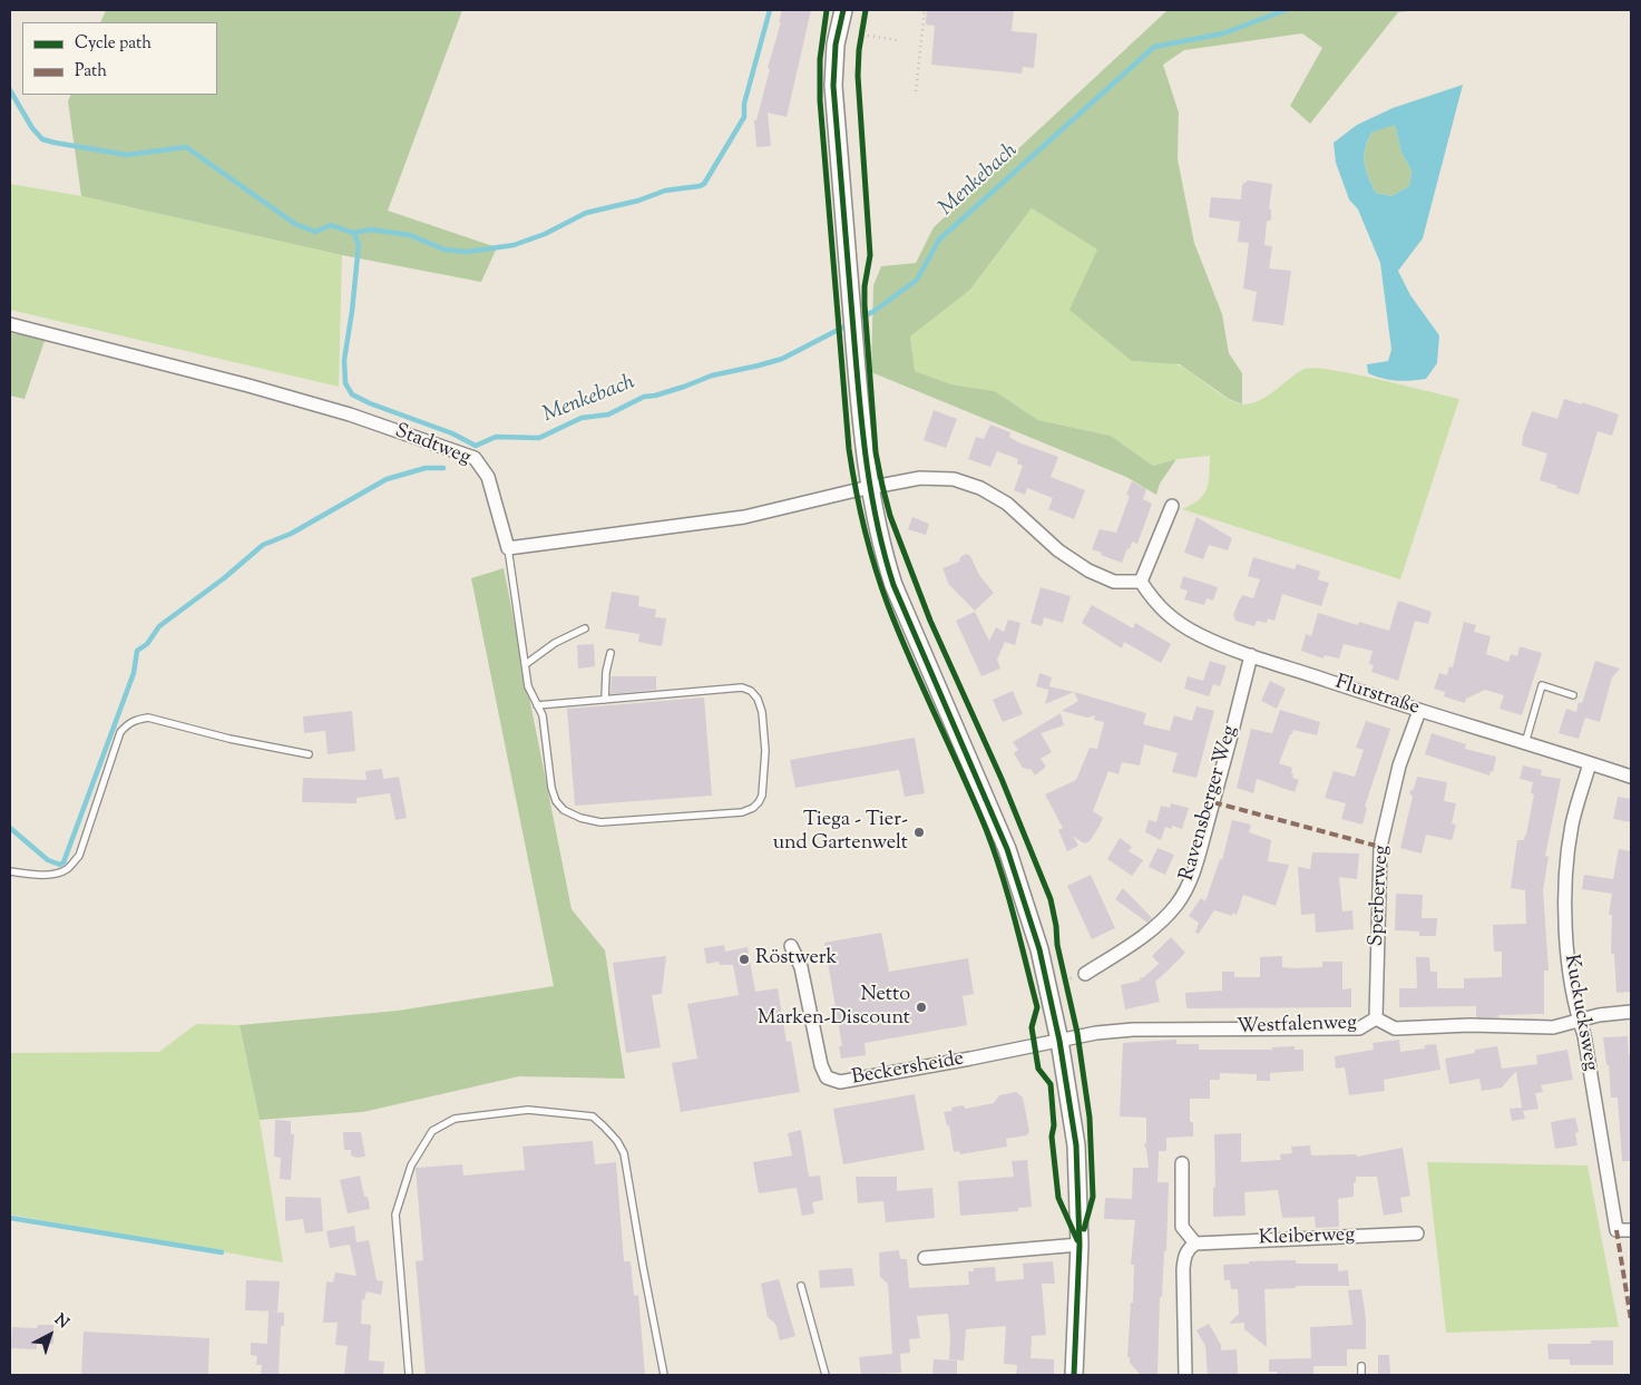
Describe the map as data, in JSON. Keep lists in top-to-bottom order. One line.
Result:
{"streets":{"street":["Stadtweg","Flurstraße","Ravensberger Weg","Sperberweg","Kuckucksweg","Westfalenweg","Beckersheide","Kleiberweg"]},"crossings":[["Flurstraße","Ravensberger Weg"],["Flurstraße","Sperberweg"],["Flurstraße","Kuckucksweg"],["Sperberweg","Westfalenweg"],["Kuckucksweg","Westfalenweg"],["Westfalenweg","Beckersheide"]],"water":["Menkebach"],"places":["Tiega - Tier- und Gartenwelt","Röstwerk","Netto Marken-Discount"],"legend":["Cycle path","Path"],"north":"top right"}
